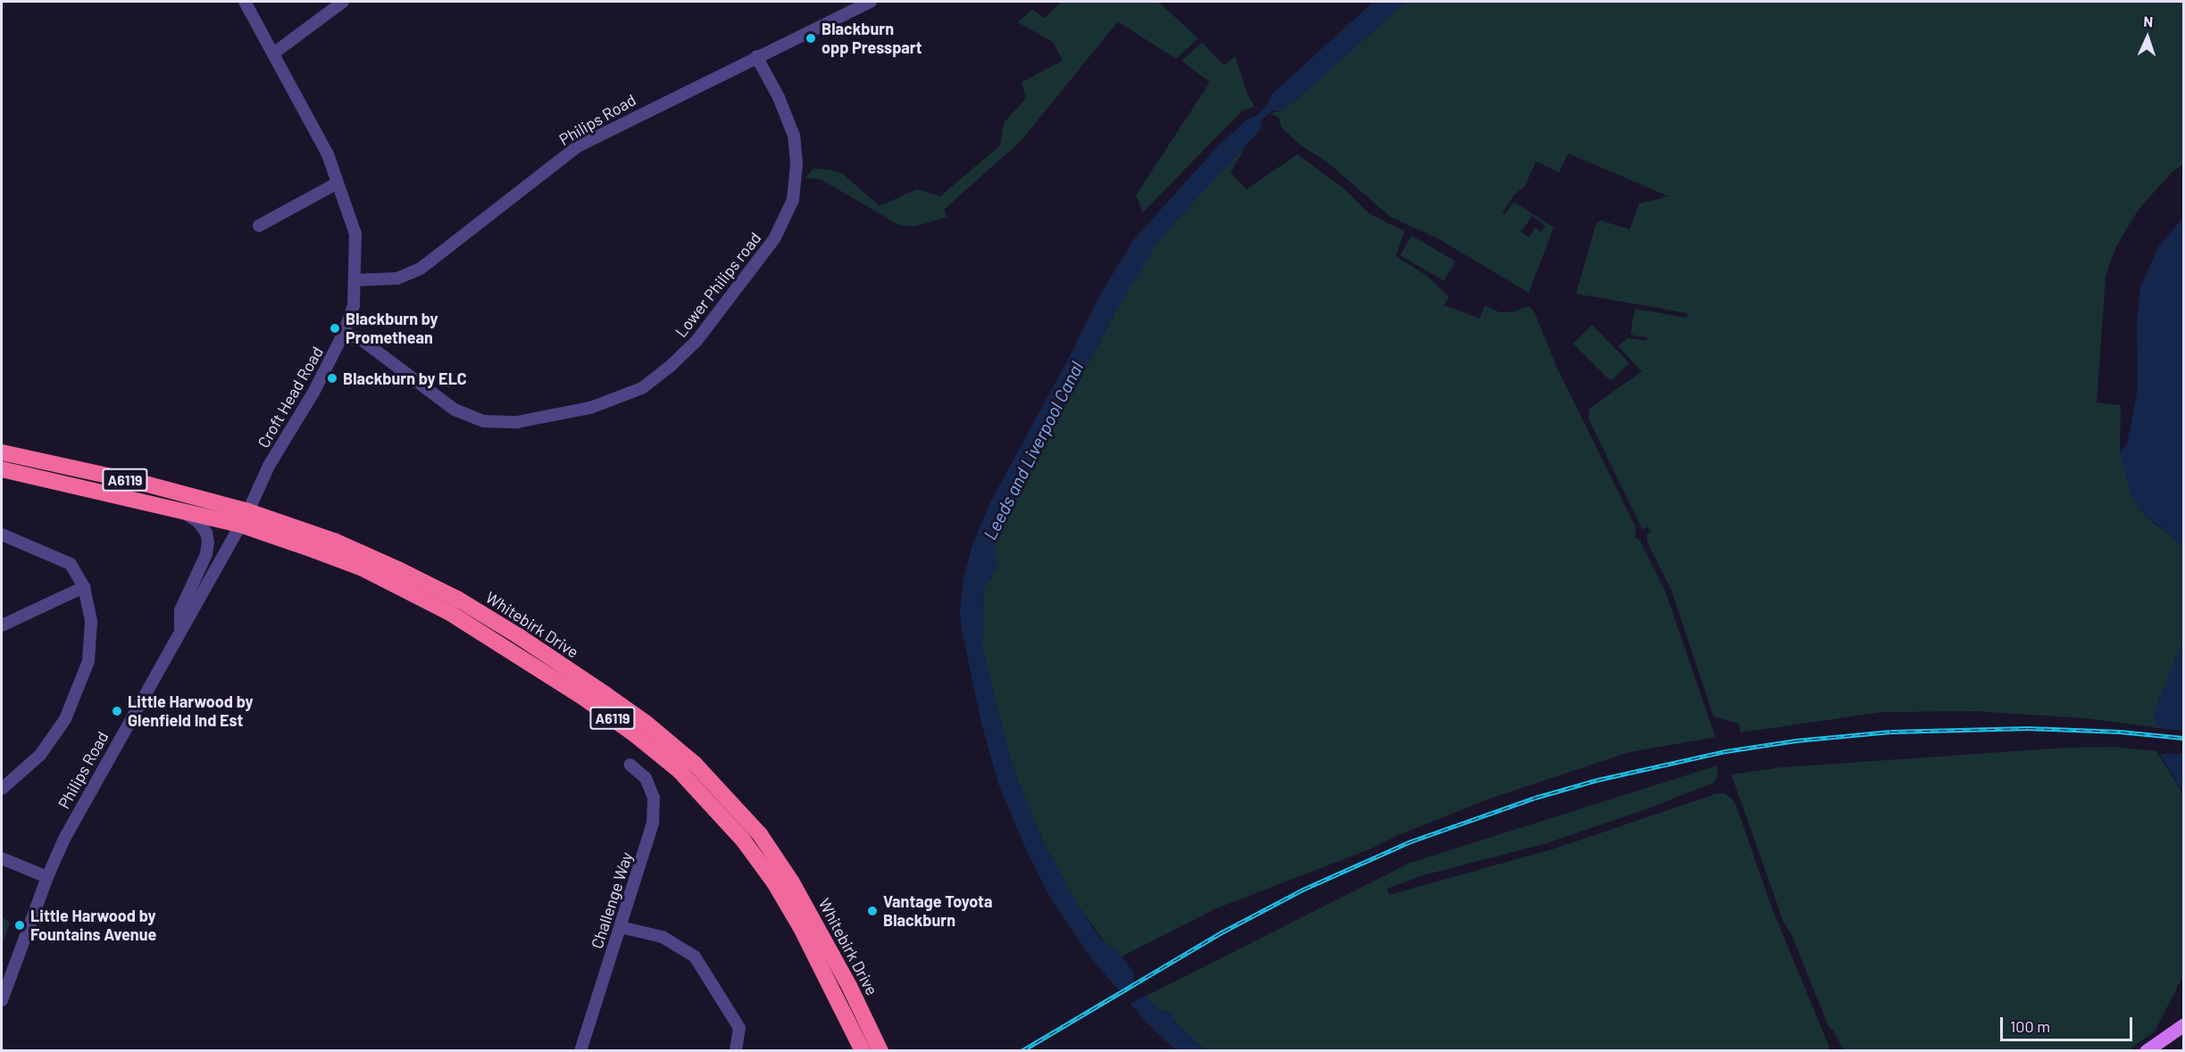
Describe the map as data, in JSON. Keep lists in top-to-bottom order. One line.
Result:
{"streets":{"highway":["A6119","Whitebirk Drive"],"street":["Philips Road","Lower Philips road","Croft Head Road","Challenge Way"]},"crossings":[["Philips Road","Lower Philips road"],["Philips Road","Croft Head Road"],["Philips Road","Whitebirk Drive"],["Lower Philips road","Croft Head Road"],["Croft Head Road","Whitebirk Drive"]],"water":["Leeds and Liverpool Canal"],"places":["Blackburn opp Presspart","Blackburn by Promethean","Blackburn by ELC","Little Harwood by Glenfield Ind Est","Vantage Toyota Blackburn","Little Harwood by Fountains Avenue"],"scale_bar":"100 m","north":"top"}
